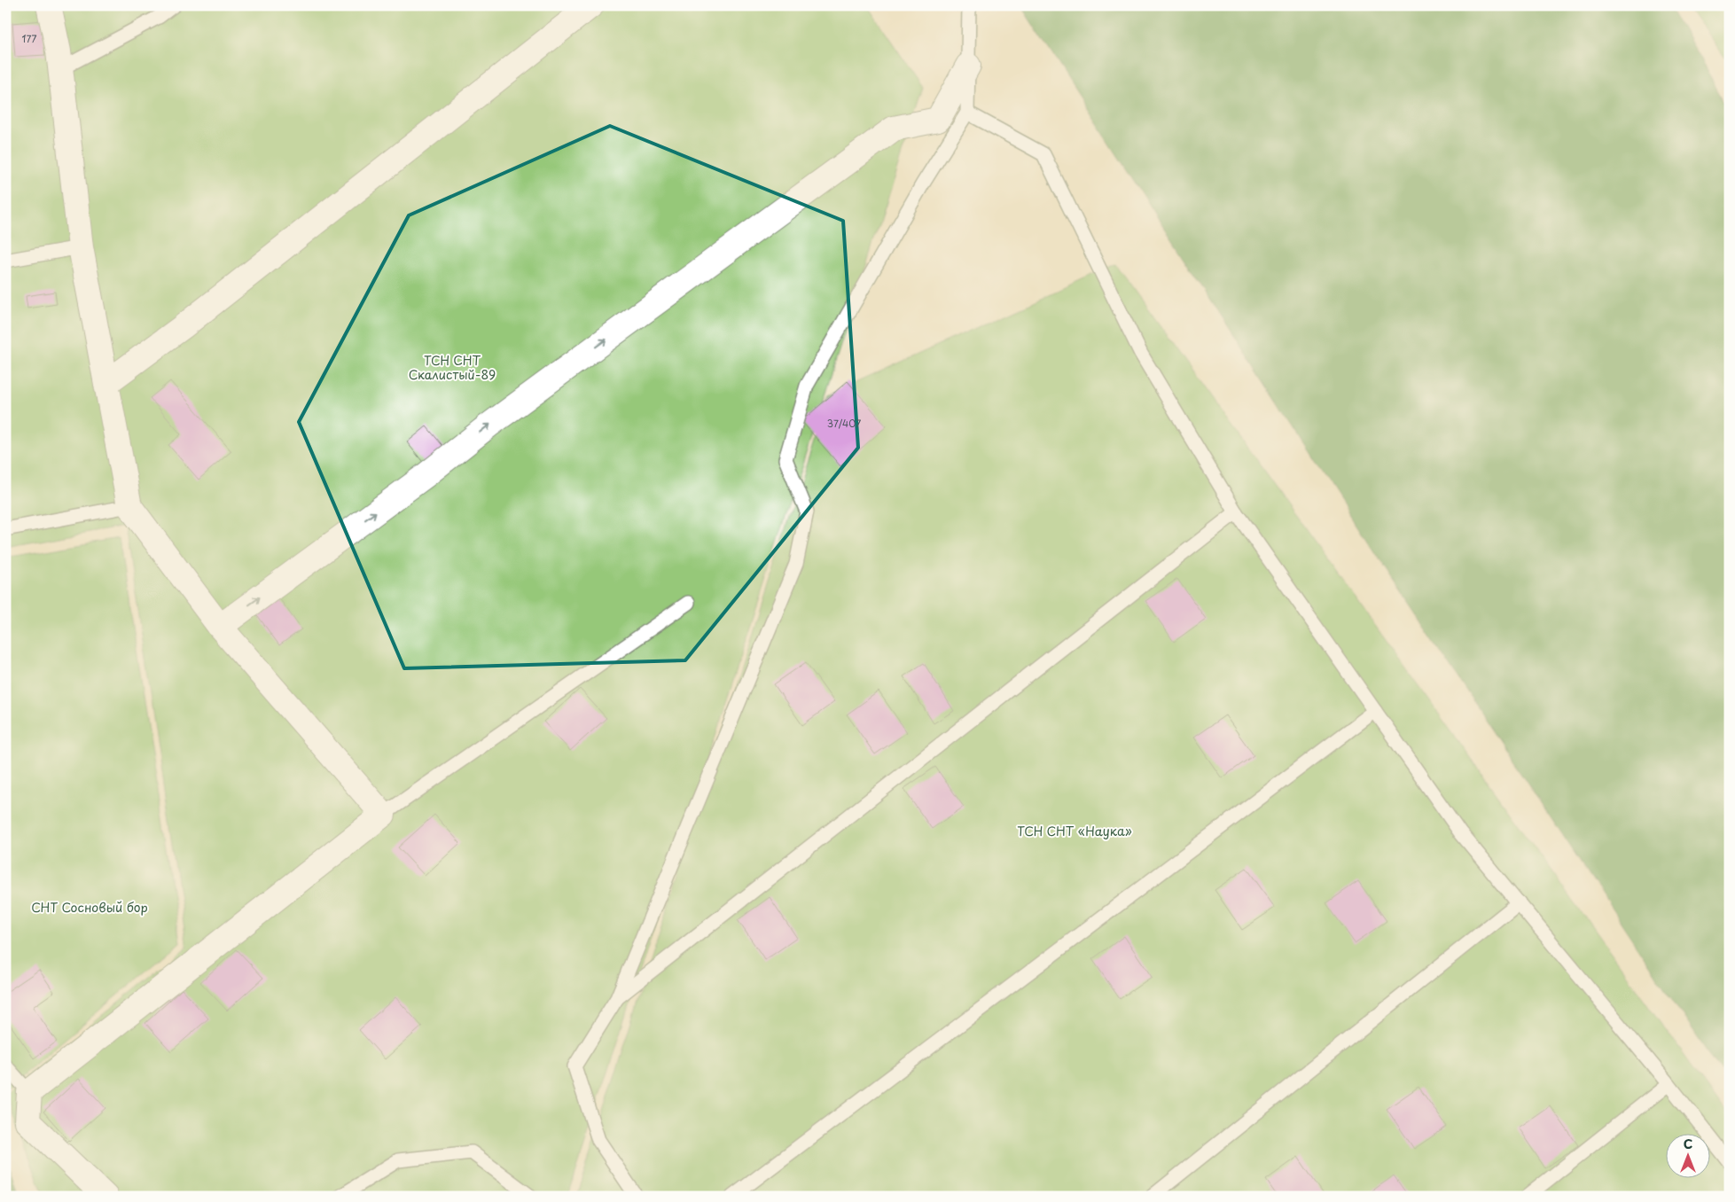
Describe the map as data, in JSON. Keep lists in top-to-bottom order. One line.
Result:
{"parks":["ТСН СНТ Скалистый-89","ТСН СНТ «Наука»","СНТ Сосновый бор"],"house_numbers":["177","37/407"],"north":"top"}
